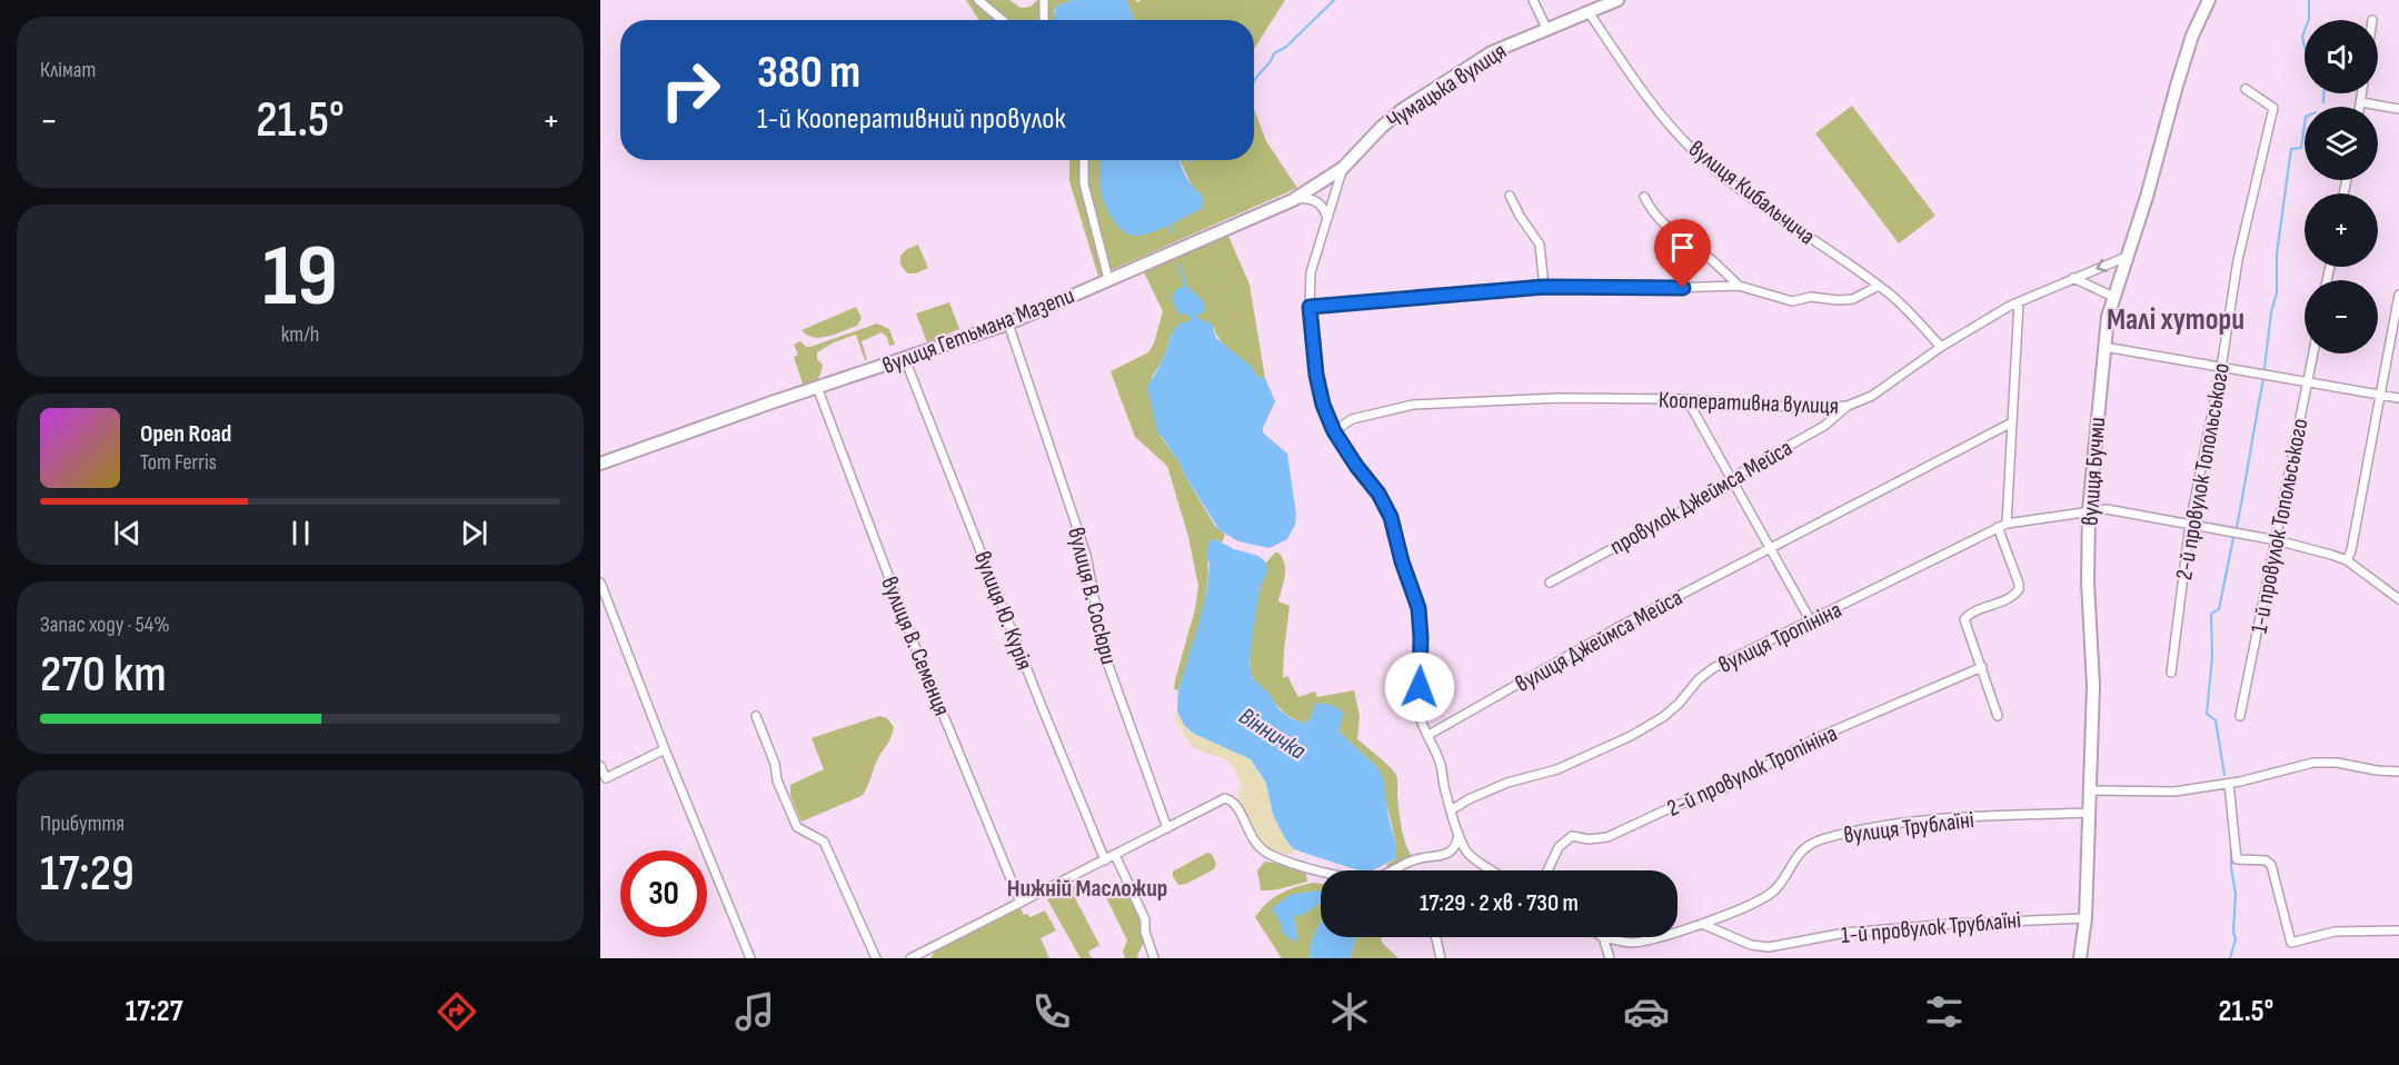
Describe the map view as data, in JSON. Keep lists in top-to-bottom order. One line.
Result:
{"streets":{"street":["Чумацька вулиця","вулиця Кибальчича","вулиця Гетьмана Мазепи","Кооперативна вулиця","вулиця Бучми","2-й провулок Топольського","провулок Джеймса Мейса","1-й провулок Топольського","вулиця В. Сосюри","вулиця Ю. Курія","вулиця Тропініна","вулиця Джеймса Мейса","вулиця В. Семенця","2-й провулок Тропініна","вулиця Трублаїні","1-й провулок Трублаїні"]},"crossings":[["Чумацька вулиця","вулиця Кибальчича"],["Чумацька вулиця","вулиця Гетьмана Мазепи"],["Чумацька вулиця","Кооперативна вулиця"],["Чумацька вулиця","вулиця Тропініна"],["Чумацька вулиця","вулиця Джеймса Мейса"],["вулиця Кибальчича","Кооперативна вулиця"],["вулиця Гетьмана Мазепи","вулиця В. Сосюри"],["вулиця Гетьмана Мазепи","вулиця Ю. Курія"],["вулиця Гетьмана Мазепи","вулиця В. Семенця"],["Кооперативна вулиця","вулиця Бучми"],["Кооперативна вулиця","провулок Джеймса Мейса"],["вулиця Бучми","вулиця Тропініна"],["вулиця Бучми","вулиця Трублаїні"],["вулиця Бучми","1-й провулок Трублаїні"],["2-й провулок Топольського","вулиця Тропініна"],["1-й провулок Топольського","вулиця Тропініна"],["вулиця Трублаїні","1-й провулок Трублаїні"]],"districts":["Малі хутори","Нижній Масложир"],"water":["Вінничка"],"page":{"tile":["Клімат",["19","km/h"],["Запас ходу · 54%","270 km"],["Прибуття","17:29"]],"map_buttons":["+","−"],"turn":["380 m","1-й Кооперативний провулок"],"heat":["−","21.5°","+"],"song":["Open Road","Tom Ferris"],"limit":"30","trip":"17:29 · 2 хв · 730 m","tabs":["17:27","21.5°"]}}
